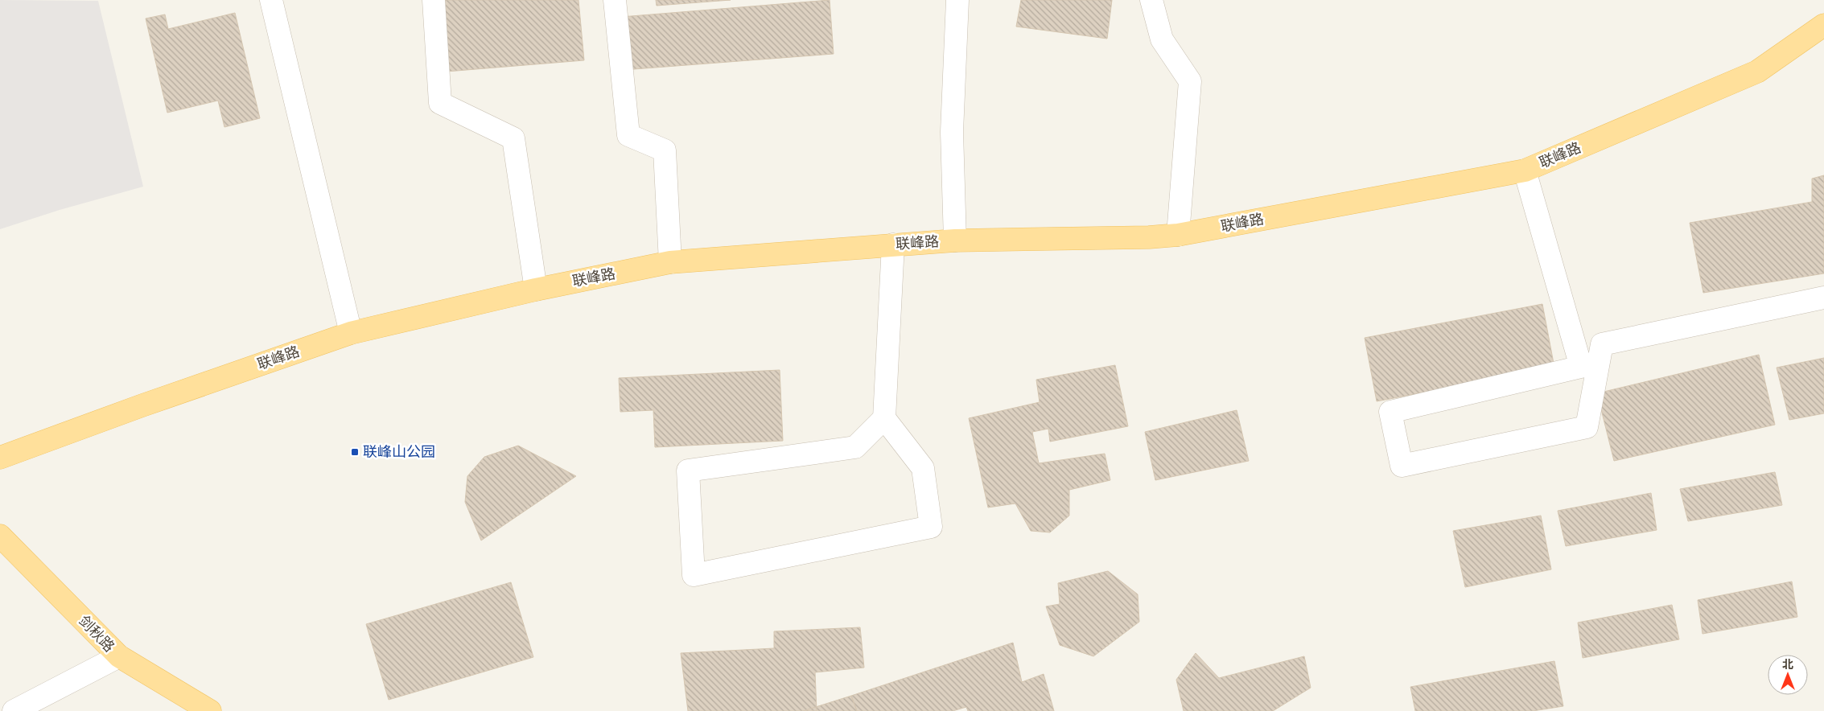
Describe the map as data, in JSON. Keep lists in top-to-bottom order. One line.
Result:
{"streets":{"main road":["联峰路","剑秋路"]},"places":{"transit":["联峰山公园"]},"north":"top"}
